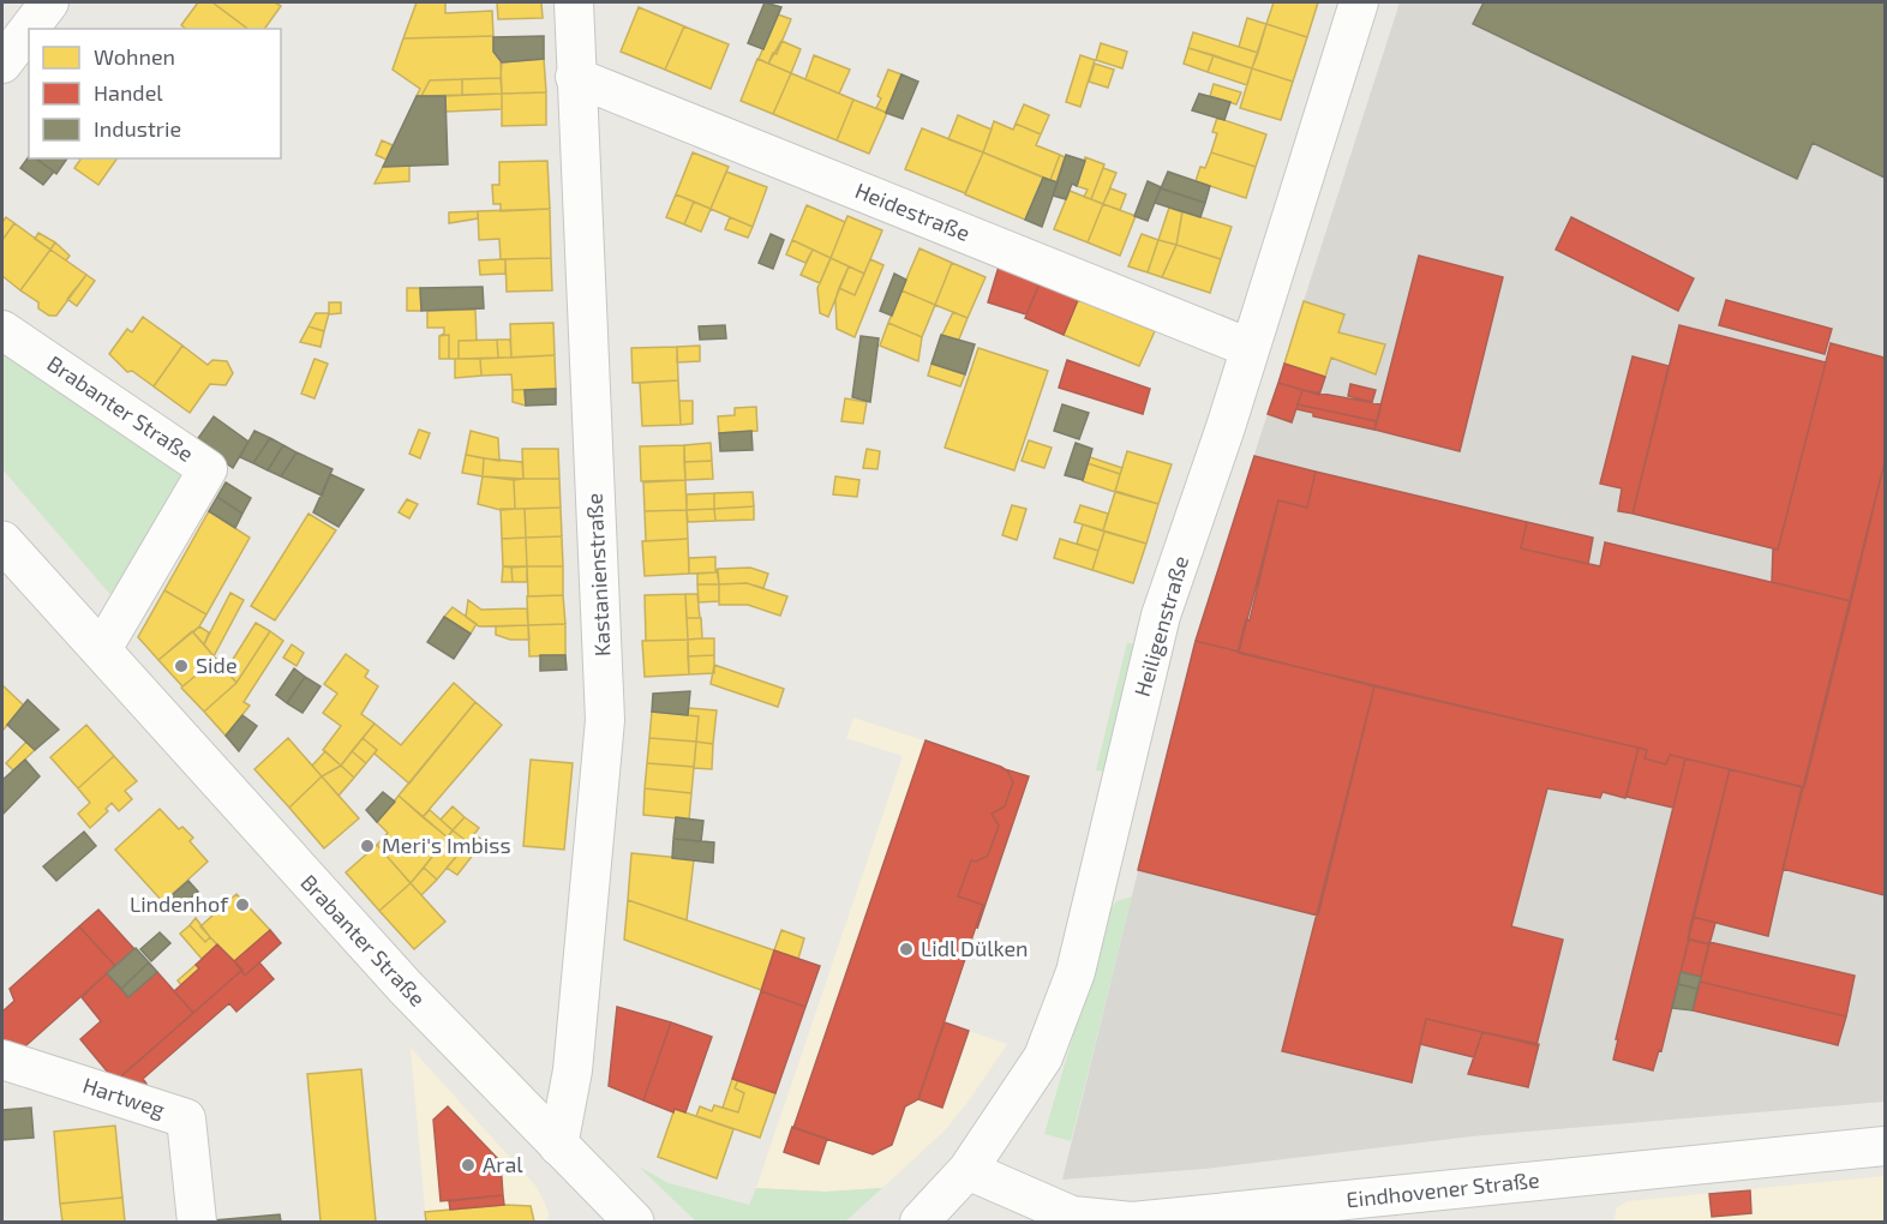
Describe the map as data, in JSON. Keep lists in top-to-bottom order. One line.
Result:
{"streets":{"main road":["Brabanter Straße"],"street":["Heidestraße","Kastanienstraße","Heiligenstraße","Hartweg","Eindhovener Straße"]},"crossings":[["Heidestraße","Kastanienstraße"],["Heidestraße","Heiligenstraße"],["Brabanter Straße","Kastanienstraße"],["Heiligenstraße","Eindhovener Straße"]],"places":["Side","Meri's Imbiss","Lindenhof","Lidl Dülken","Aral"],"legend":["Wohnen","Handel","Industrie"]}
